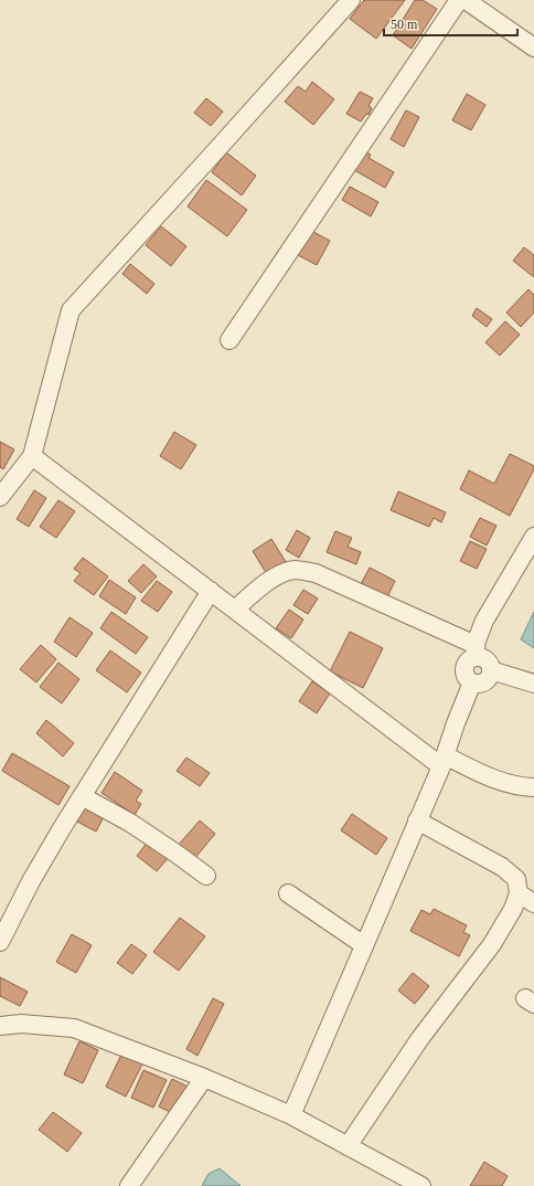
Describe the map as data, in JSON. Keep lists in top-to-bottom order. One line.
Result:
{"scale_bar":"50 m"}
